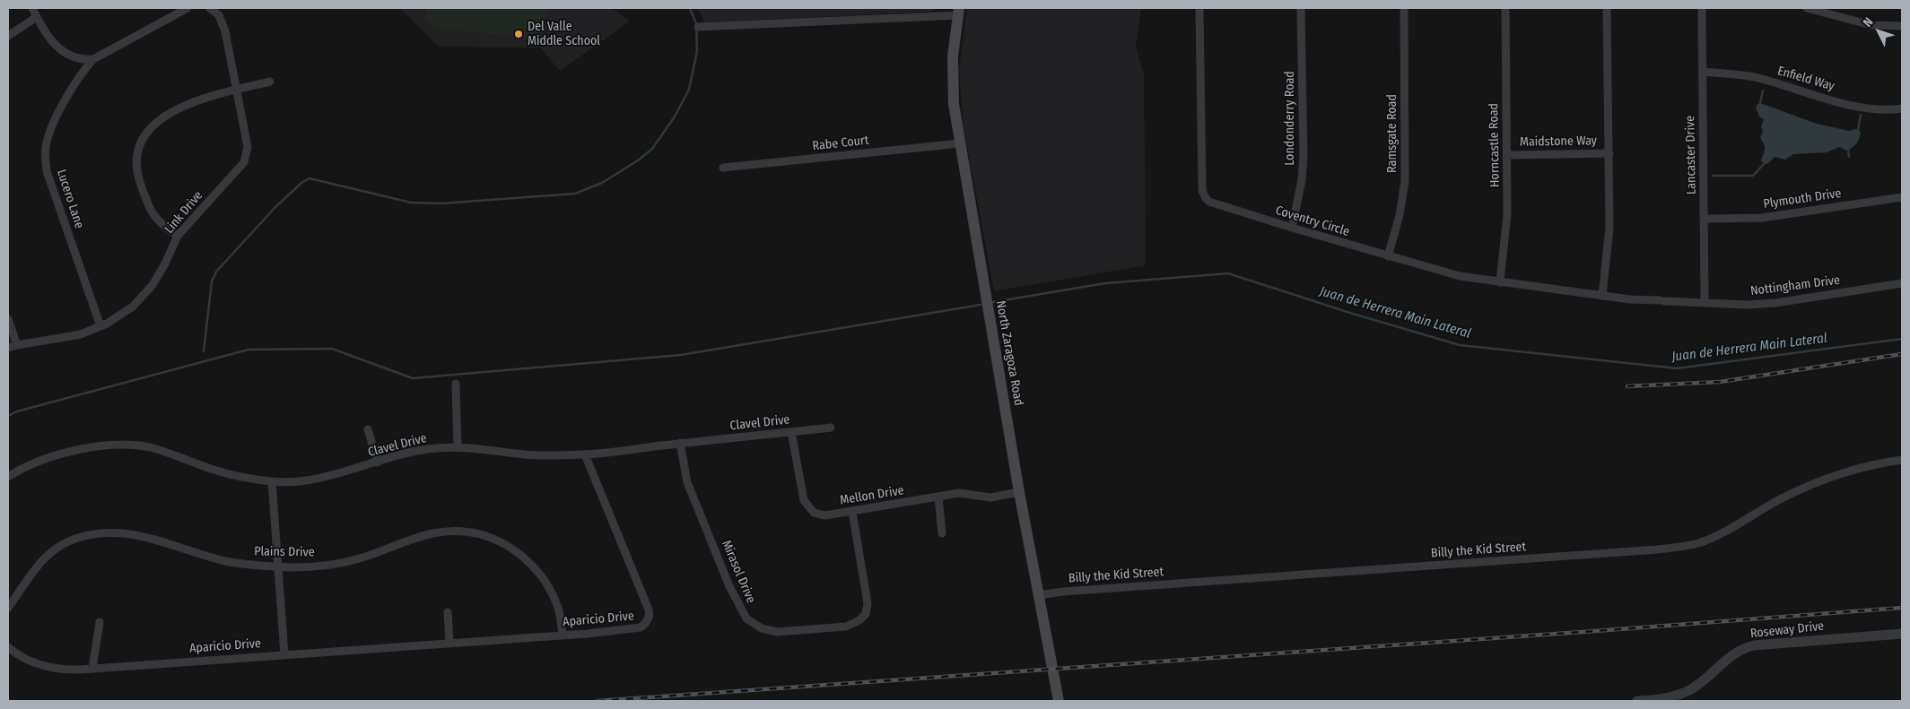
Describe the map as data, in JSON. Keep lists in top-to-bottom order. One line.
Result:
{"streets":{"main road":["North Zaragoza Road"],"street":["Enfield Way","Londonderry Road","Ramsgate Road","Maidstone Way","Rabe Court","Horncastle Road","Lancaster Drive","Lucero Lane","Plymouth Drive","Link Drive","Coventry Circle","Nottingham Drive","Clavel Drive","Mellon Drive","Billy the Kid Street","Plains Drive","Mirasol Drive","Aparicio Drive","Roseway Drive"]},"crossings":[["Enfield Way","Lancaster Drive"],["Londonderry Road","Coventry Circle"],["Ramsgate Road","Coventry Circle"],["Maidstone Way","Horncastle Road"],["Rabe Court","North Zaragoza Road"],["Horncastle Road","Coventry Circle"],["Lancaster Drive","Plymouth Drive"],["Lancaster Drive","Nottingham Drive"],["Lucero Lane","Link Drive"],["Coventry Circle","Nottingham Drive"],["North Zaragoza Road","Mellon Drive"],["North Zaragoza Road","Billy the Kid Street"],["Clavel Drive","Mellon Drive"],["Clavel Drive","Mirasol Drive"],["Clavel Drive","Aparicio Drive"],["Mellon Drive","Mirasol Drive"],["Plains Drive","Aparicio Drive"]],"water":["Juan de Herrera Main Lateral"],"places":["Del Valle Middle School"],"north":"top left"}
